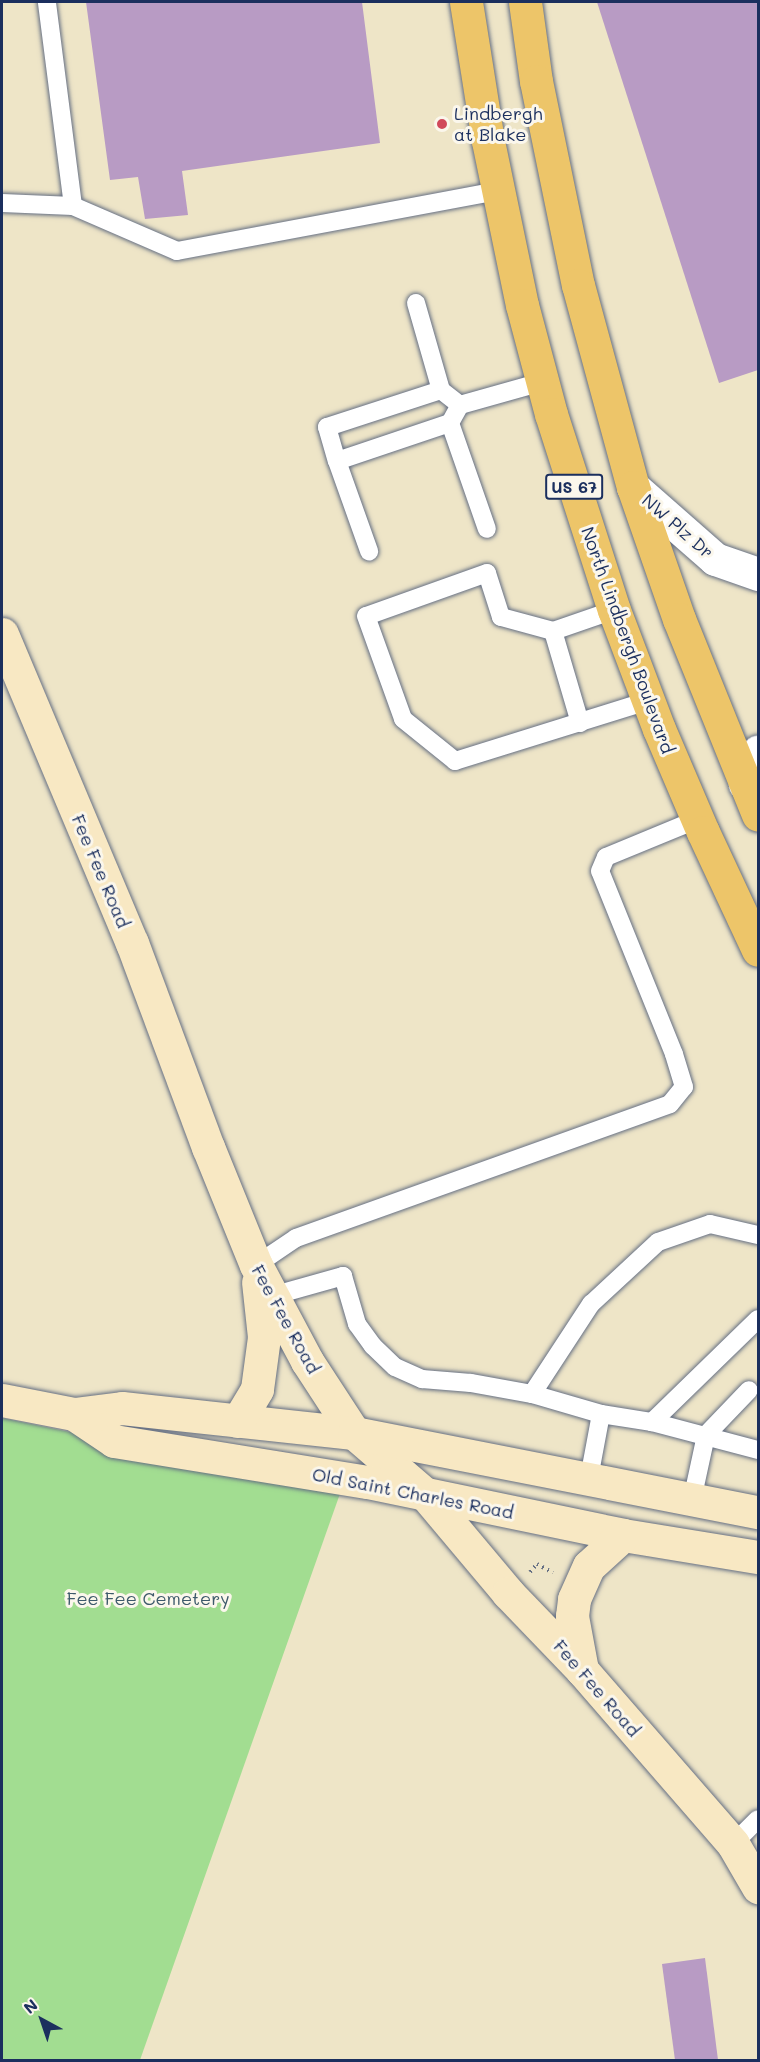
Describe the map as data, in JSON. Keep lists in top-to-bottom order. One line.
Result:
{"streets":{"highway":["US 67","North Lindbergh Boulevard"],"street":["NW Plz Dr","Fee Fee Road","Old Saint Charles Road"]},"crossings":[["US 67","NW Plz Dr"],["Fee Fee Road","Old Saint Charles Road"]],"parks":["Fee Fee Cemetery"],"places":["Lindbergh at Blake"],"north":"top left"}
